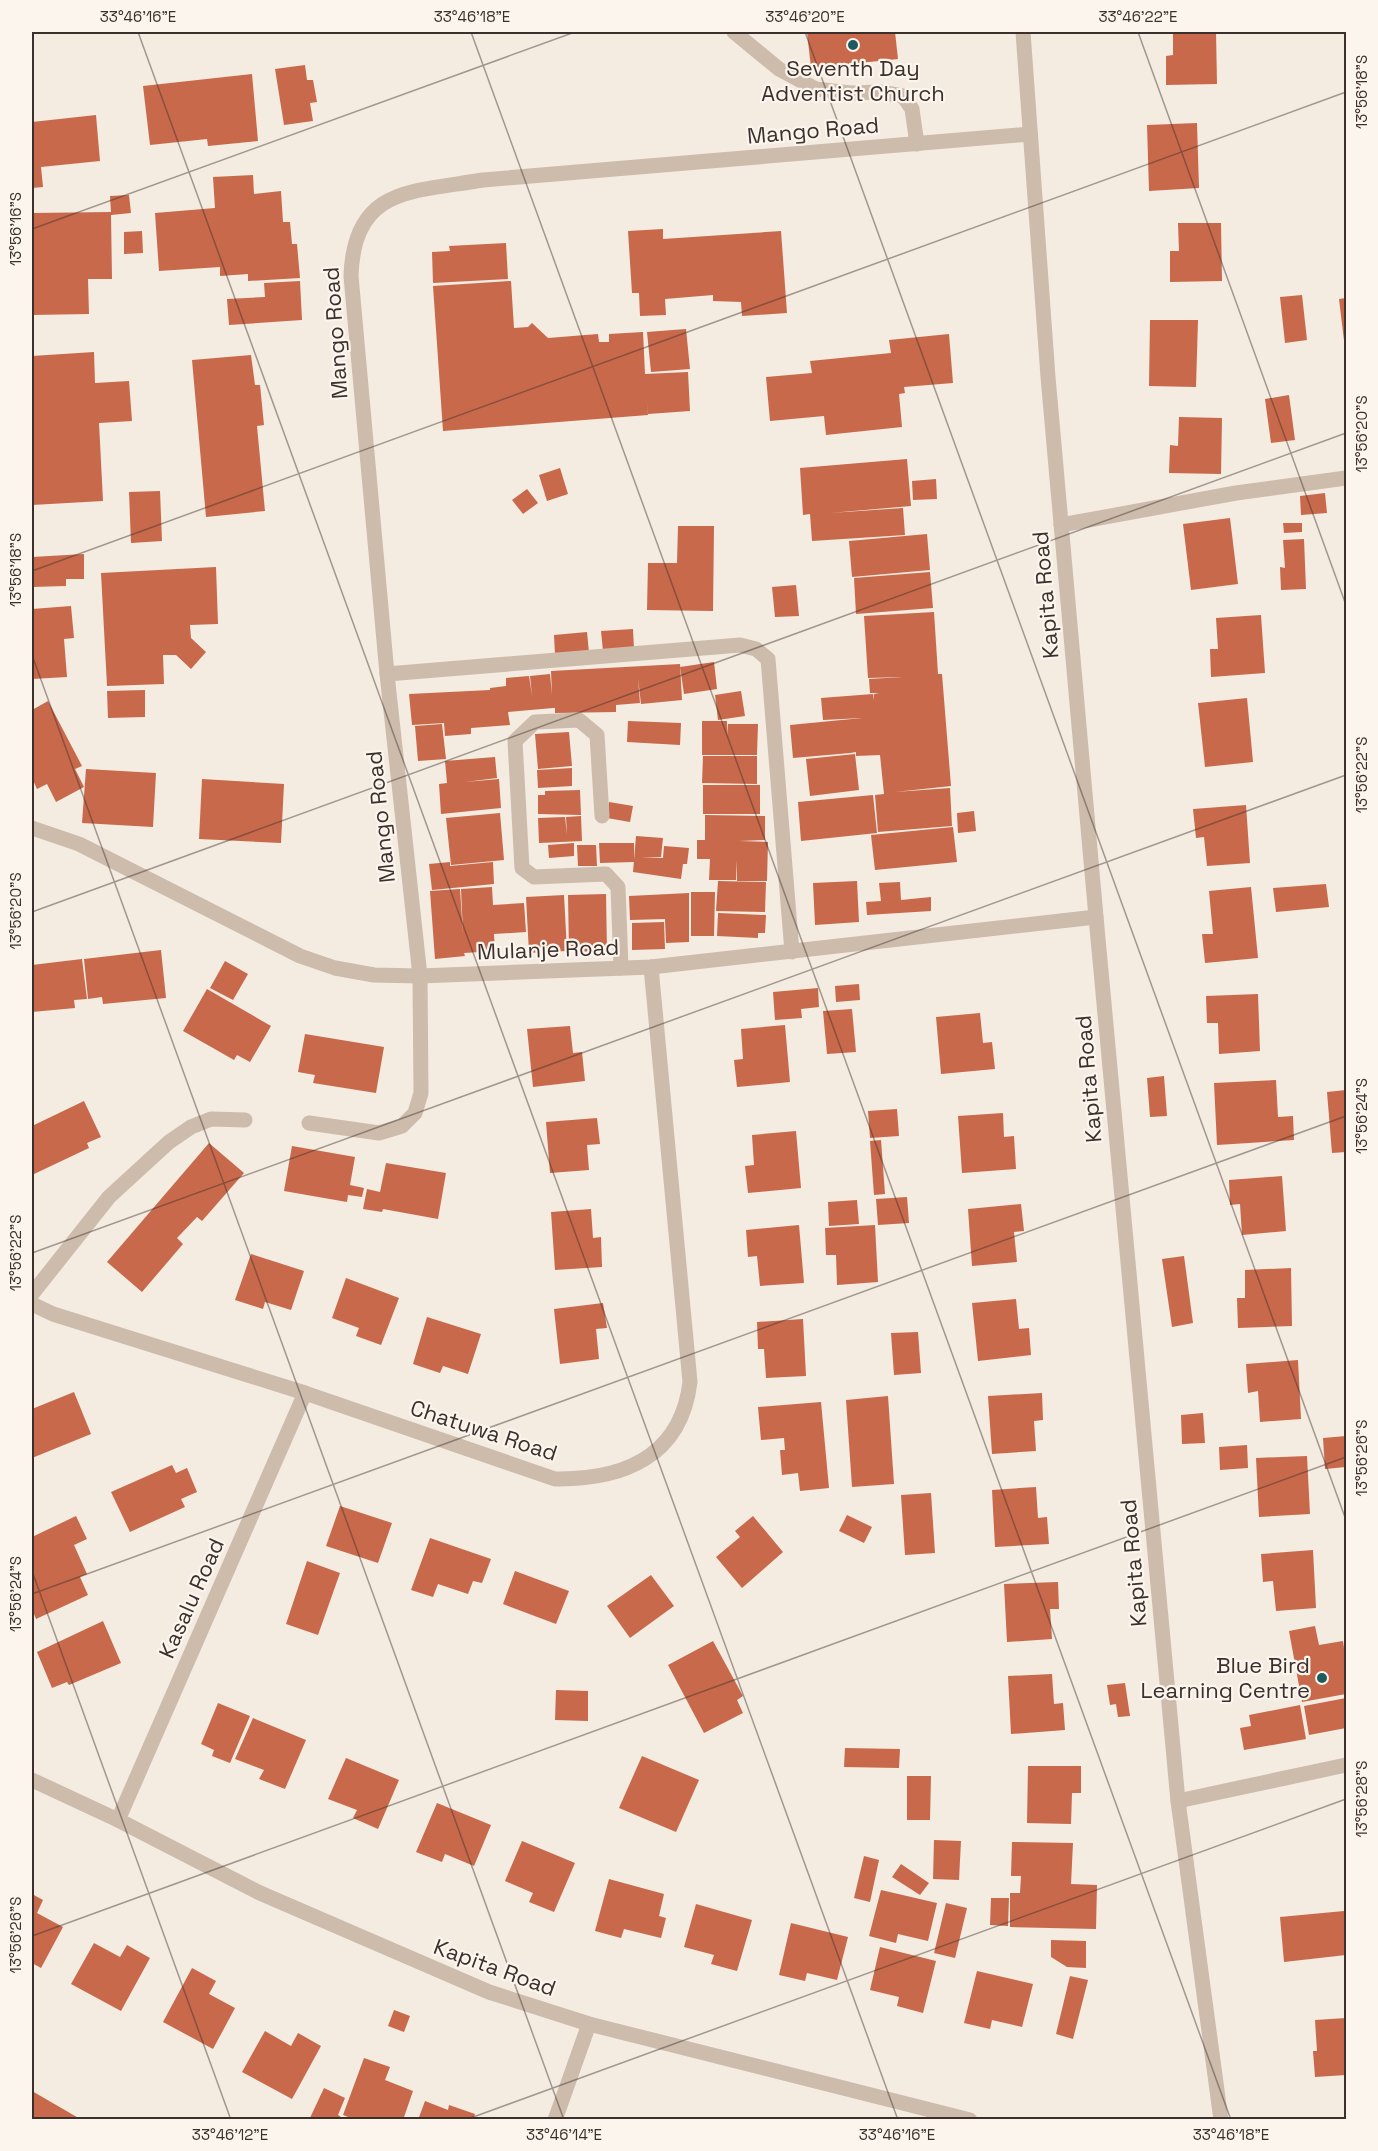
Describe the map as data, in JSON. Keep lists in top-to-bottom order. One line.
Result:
{"streets":{"street":["Mango Road","Kapita Road","Mulanje Road","Chatuwa Road","Kasalu Road"]},"crossings":[["Mango Road","Kapita Road"],["Mango Road","Mulanje Road"],["Kapita Road","Mulanje Road"],["Kapita Road","Kasalu Road"],["Mulanje Road","Chatuwa Road"],["Chatuwa Road","Kasalu Road"]],"places":["Seventh Day Adventist Church","Blue Bird Learning Centre"],"coordinates":["33°46'16\"E","33°46'18\"E","33°46'20\"E","33°46'22\"E","13°56'18\"S","13°56'16\"S","13°56'20\"S","13°56'22\"S","13°56'24\"S","13°56'26\"S","13°56'28\"S","33°46'12\"E","33°46'14\"E"]}
